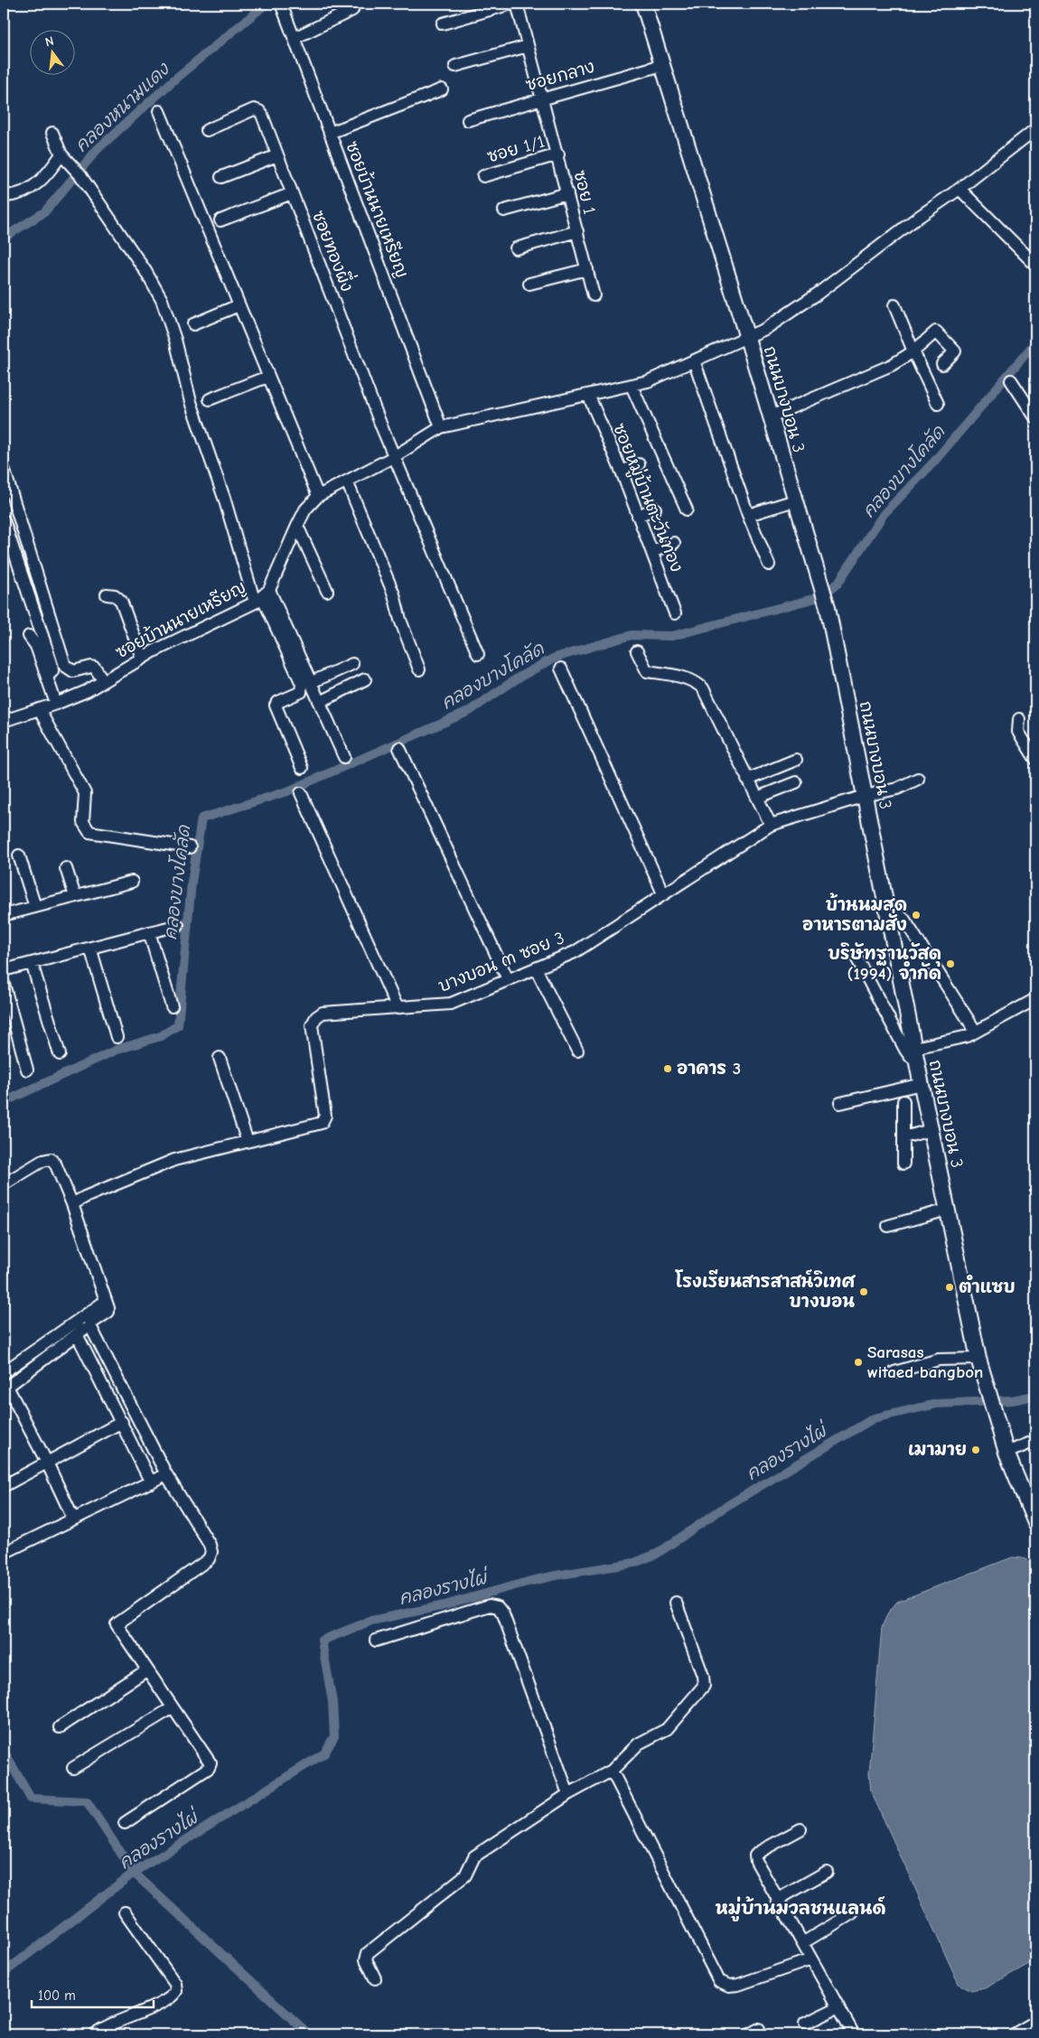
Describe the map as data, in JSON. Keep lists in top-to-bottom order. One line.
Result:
{"streets":{"main road":["ถนนบางบอน 3"],"street":["ซอยกลาง","ซอย 1/1","ซอย 1","ซอยบ้านนายเหรียญ","ซอยทองผึ่ง","ซอยหมู่บ้านตะวันทอง","บางบอน ๓ ซอย 3"]},"crossings":[["ซอยกลาง","ซอย 1"],["ซอยกลาง","ถนนบางบอน 3"],["ซอย 1/1","ซอย 1"],["ซอยบ้านนายเหรียญ","ซอยทองผึ่ง"],["ซอยบ้านนายเหรียญ","ถนนบางบอน 3"],["ซอยบ้านนายเหรียญ","ซอยหมู่บ้านตะวันทอง"],["ถนนบางบอน 3","บางบอน ๓ ซอย 3"]],"districts":["หมู่บ้านมวลชนแลนด์"],"water":["คลองหนามแดง","คลองบางโคลัด","คลองรางไผ่"],"places":["บ้านนมสด อาหารตามสั่ง","บริษัทฐานวัสดุ (1994) จำกัด","อาคาร 3","ตำแซบ","โรงเรียนสารสาสน์วิเทศ บางบอน","Sarasas witaed bangbon","เมามาย"],"scale_bar":"100 m","north":"top"}
